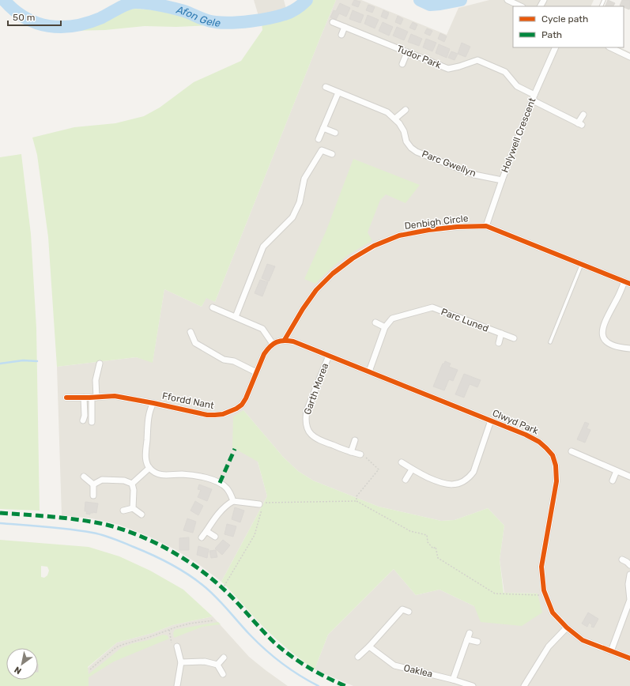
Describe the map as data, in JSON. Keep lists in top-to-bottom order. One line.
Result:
{"streets":{"street":["Tudor Park","Holywell Crescent","Parc Gwellyn","Denbigh Circle","Parc Luned","Garth Morea","Ffordd Nant","Clwyd Park","Oaklea"]},"crossings":[["Tudor Park","Holywell Crescent"],["Holywell Crescent","Parc Gwellyn"],["Holywell Crescent","Denbigh Circle"],["Denbigh Circle","Clwyd Park"],["Parc Luned","Clwyd Park"],["Garth Morea","Clwyd Park"]],"water":["Afon Gele"],"legend":["Cycle path","Path"],"scale_bar":"50 m","north":"bottom left"}
